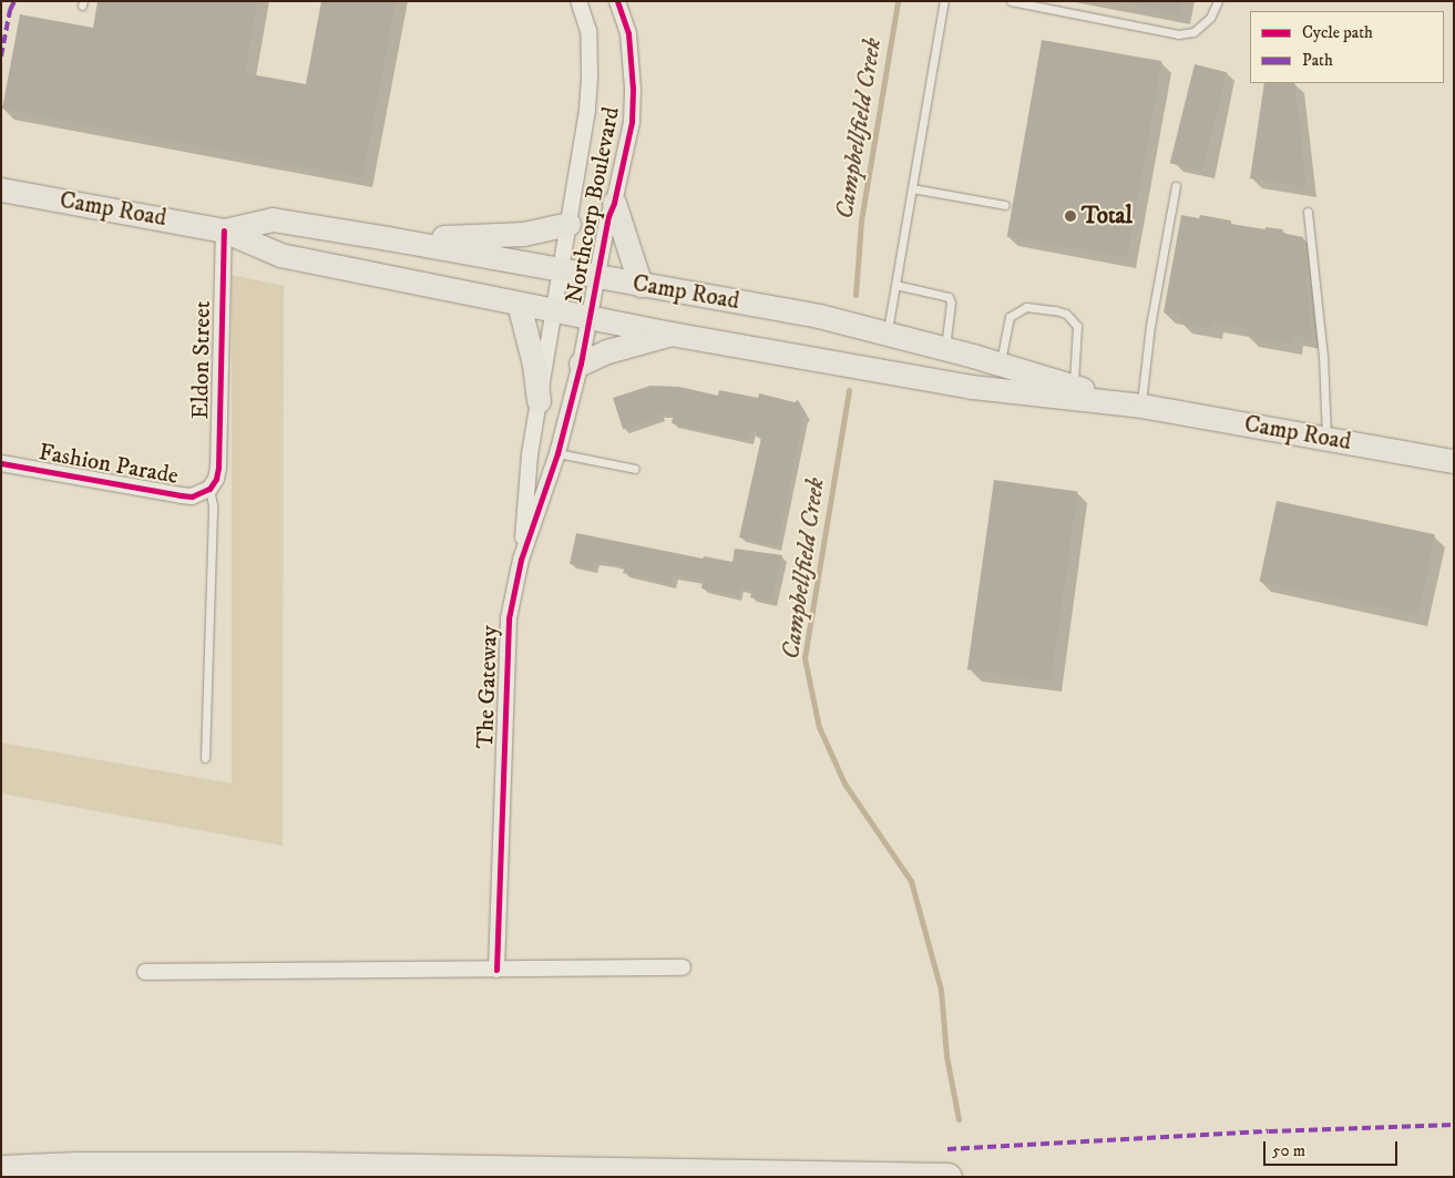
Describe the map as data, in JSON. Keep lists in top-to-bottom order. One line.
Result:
{"streets":{"main road":["Camp Road"],"street":["Northcorp Boulevard","Eldon Street","Fashion Parade","The Gateway"]},"crossings":[["Northcorp Boulevard","Camp Road"],["Northcorp Boulevard","The Gateway"],["Camp Road","Eldon Street"],["Camp Road","The Gateway"],["Eldon Street","Fashion Parade"]],"water":["Campbellfield Creek"],"places":["Total"],"legend":["Cycle path","Path"],"scale_bar":"50 m"}
